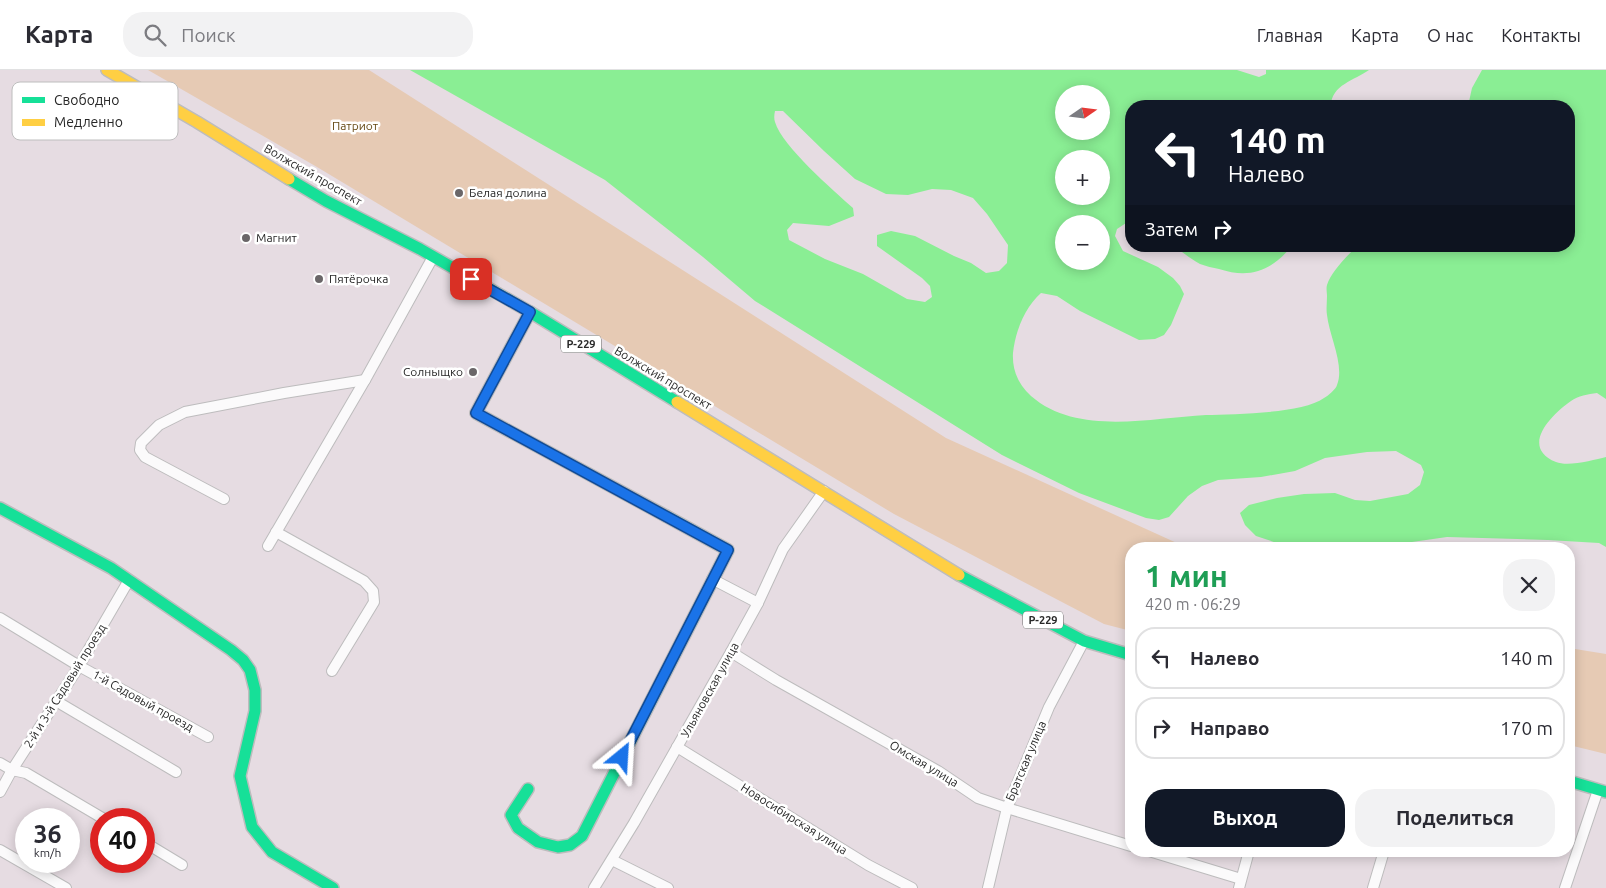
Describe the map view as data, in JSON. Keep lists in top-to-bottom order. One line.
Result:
{"streets":{"street":["Волжский проспект","Р-229","2-й и 3-й Садовый проезд","Ульяновская улица","1-й Садовый проезд","Братская улица","Омская улица","Новосибирская улица"]},"crossings":[["Волжский проспект","Ульяновская улица"],["Волжский проспект","Братская улица"],["2-й и 3-й Садовый проезд","1-й Садовый проезд"],["Ульяновская улица","Омская улица"],["Ульяновская улица","Новосибирская улица"],["Братская улица","Омская улица"]],"parks":["Патриот"],"places":["Белая долина","Магнит","Пятёрочка","Солныщко"],"legend":["Свободно","Медленно"],"north":"right","page":{"header":"Карта","search":"Поиск","nav":["Главная","Карта","О нас","Контакты"],"map_buttons":["+","−"],"turn":["140 m","Налево"],"then":"Затем","heading":["1 мин","420 m · 06:29"],"list":[{"name":"Налево","value":"140 m"},{"name":"Направо","value":"170 m"}],"buttons":["Выход","Поделиться"],"speed":"36 km/h","limit":"40"}}
